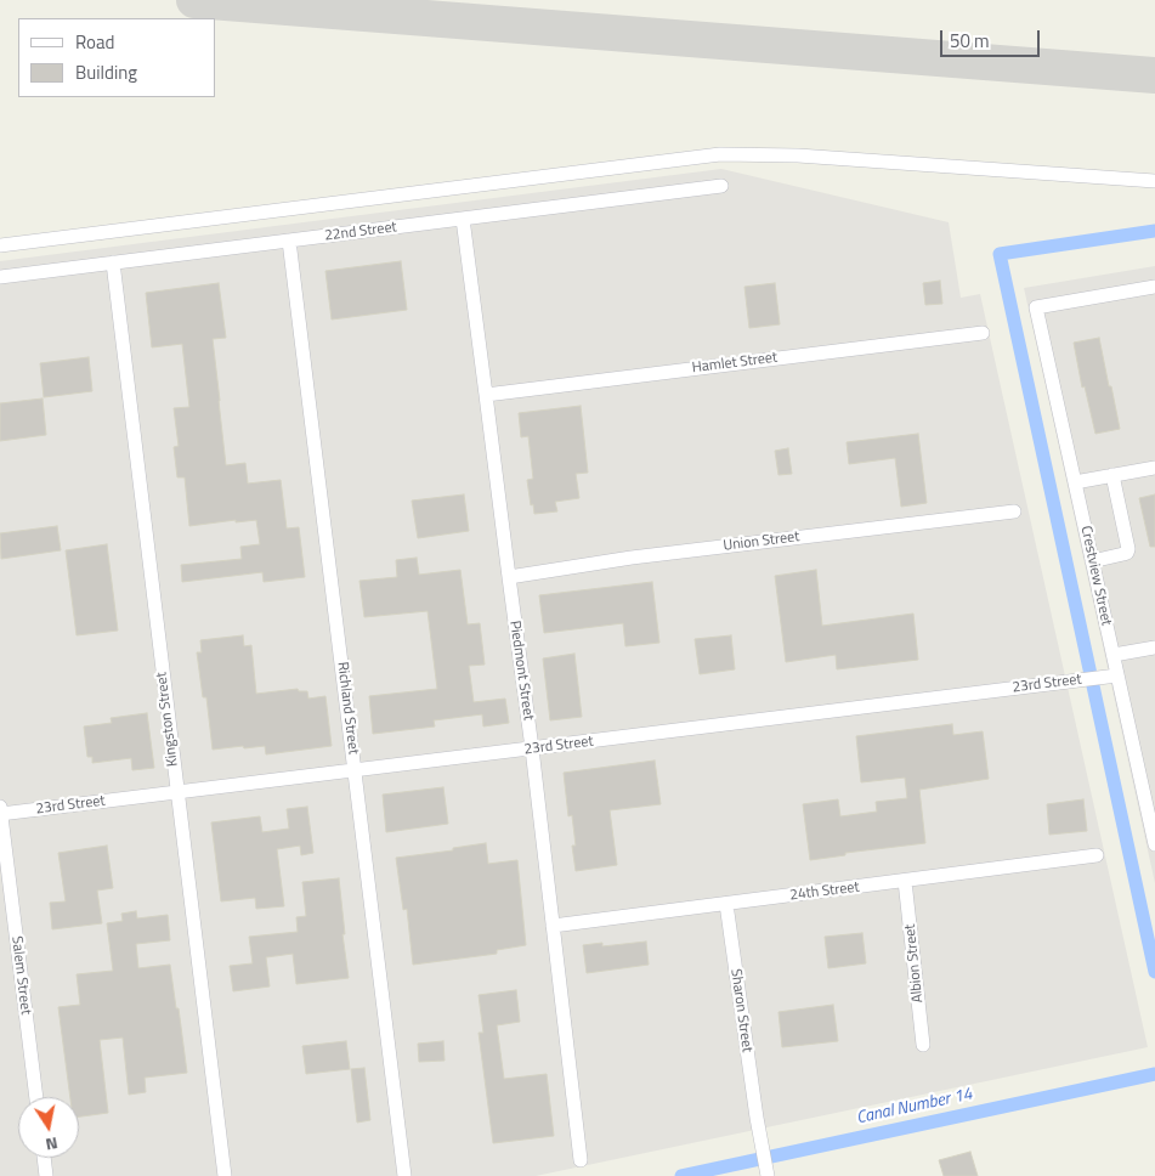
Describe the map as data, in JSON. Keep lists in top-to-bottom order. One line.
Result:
{"streets":{"street":["22nd Street","Hamlet Street","Union Street","Crestview Street","Piedmont Street","23rd Street","Richland Street","Kingston Street","24th Street","Albion Street","Salem Street","Sharon Street"]},"crossings":[["22nd Street","Piedmont Street"],["22nd Street","Richland Street"],["22nd Street","Kingston Street"],["Hamlet Street","Piedmont Street"],["Union Street","Piedmont Street"],["Crestview Street","23rd Street"],["Piedmont Street","23rd Street"],["Piedmont Street","24th Street"],["23rd Street","Richland Street"],["23rd Street","Kingston Street"],["23rd Street","Salem Street"],["24th Street","Albion Street"],["24th Street","Sharon Street"]],"water":["Canal Number 14"],"legend":["Road","Building"],"scale_bar":"50 m","north":"bottom"}
